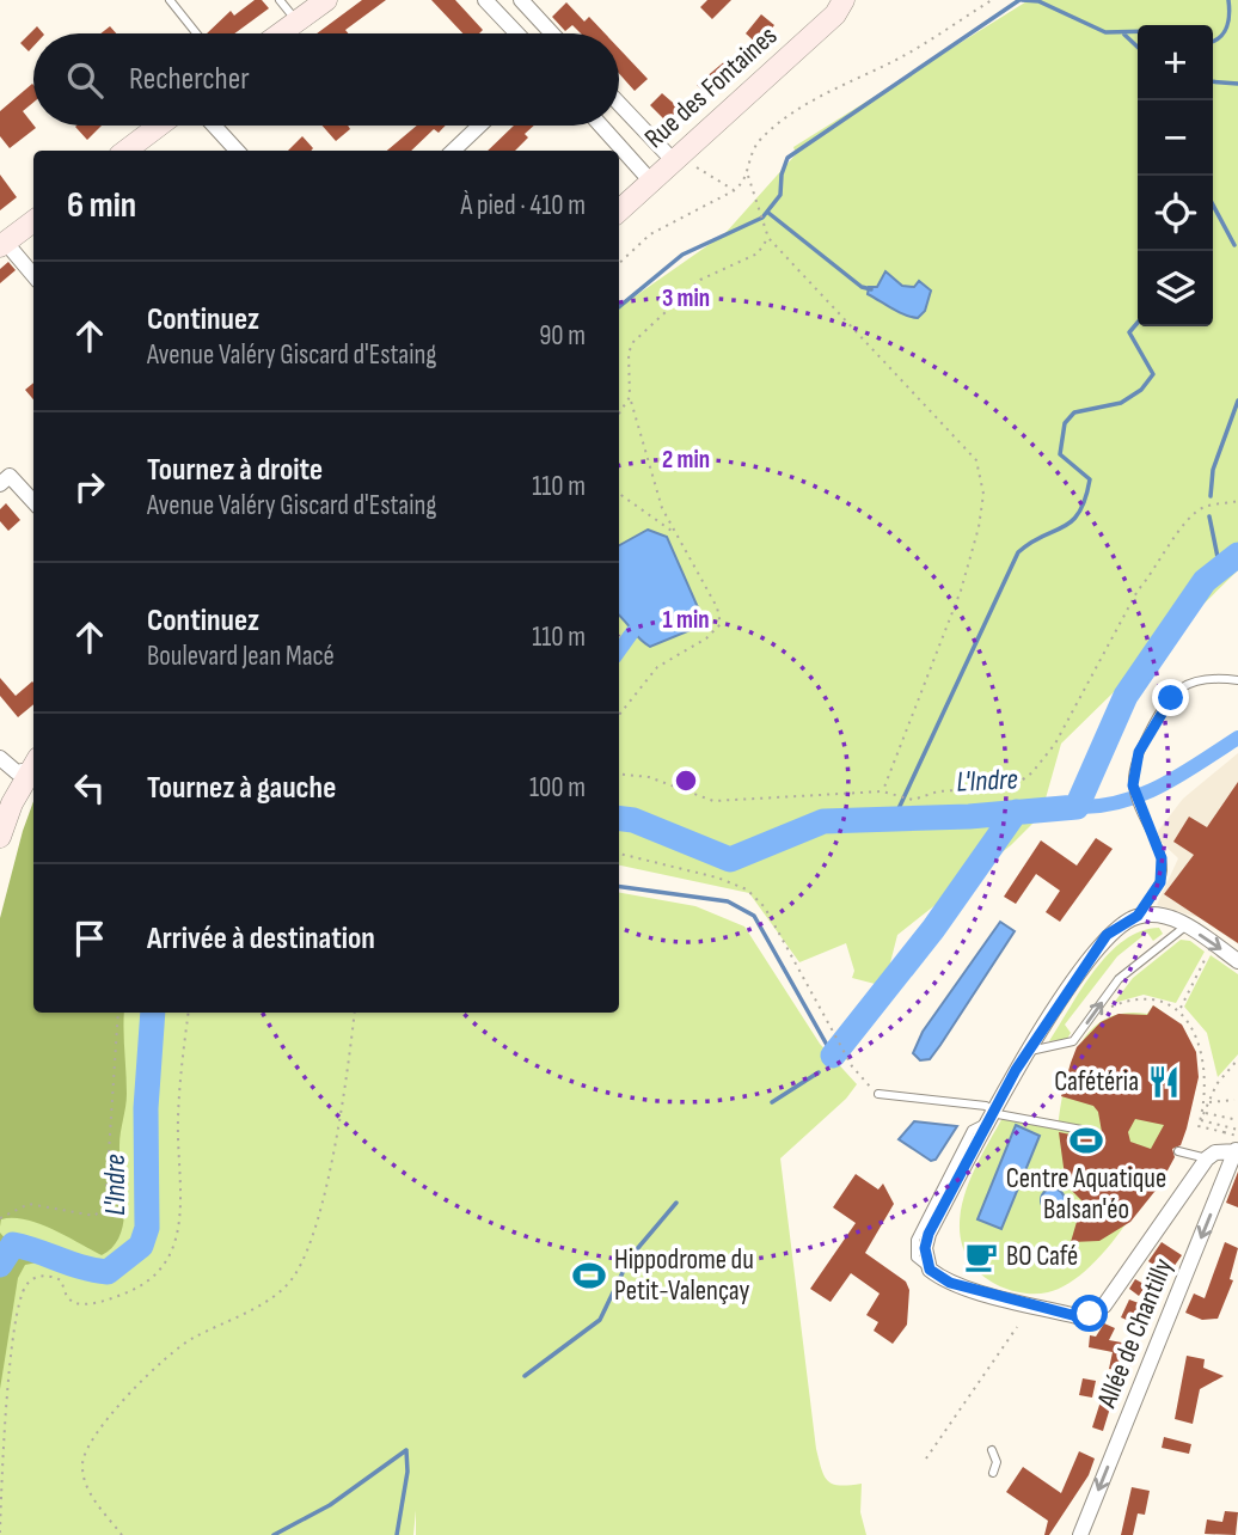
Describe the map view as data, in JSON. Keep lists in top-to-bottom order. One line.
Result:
{"streets":{"street":["Rue des Fontaines","Allée de Chantilly"]},"one_way":["Allée de Chantilly"],"water":["L'Indre"],"places":{"restaurant":["Cafétéria"],"sports":["Centre Aquatique Balsan'éo","Hippodrome du Petit-Valençay"],"cafe":["BO Café"]},"page":{"map_buttons":["+","−"],"search":"Rechercher","heading":["6 min","À pied · 410 m"],"list":[["Continuez","Avenue Valéry Giscard d'Estaing","90 m"],["Tournez à droite","Avenue Valéry Giscard d'Estaing","110 m"],["Continuez","Boulevard Jean Macé","110 m"],["Tournez à gauche","100 m"],"Arrivée à destination"]},"rings":["3 min","2 min","1 min"]}
